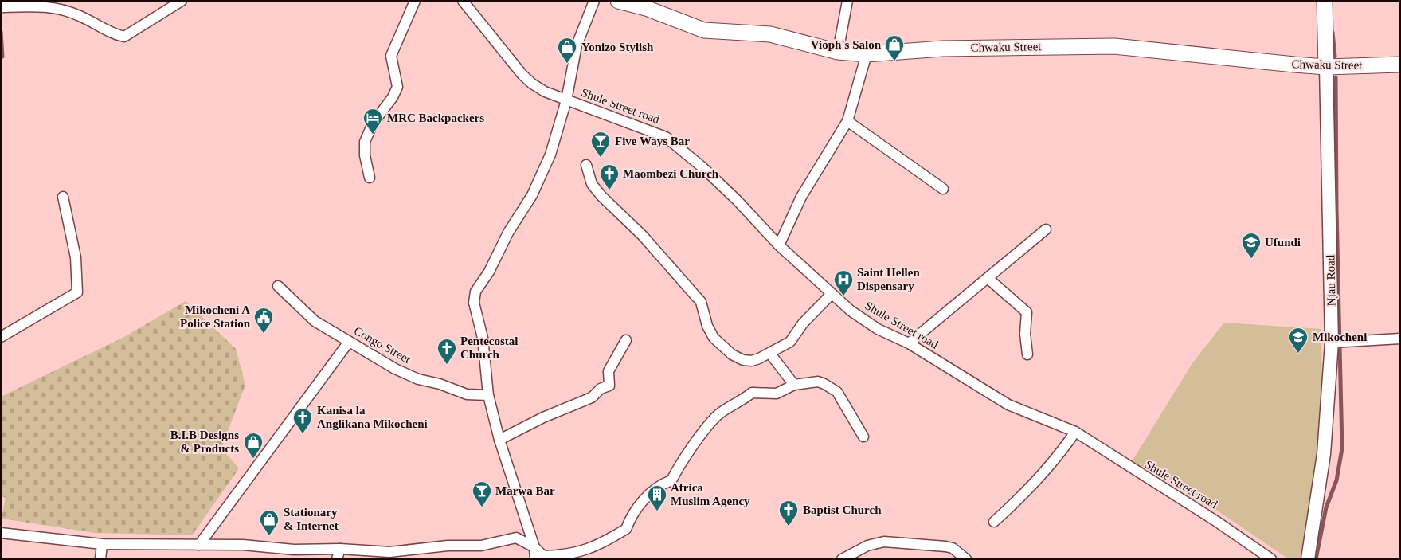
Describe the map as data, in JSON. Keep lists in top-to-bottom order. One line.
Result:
{"streets":{"main road":["Chwaku Street","Njau Road"],"street":["Shule Street road","Congo Street"]},"crossings":[["Chwaku Street","Njau Road"]],"places":{"shop":["Vioph's Salon","Yonizo Stylish","B.I.B Designs & Products","Stationary & Internet"],"hotel":["MRC Backpackers"],"bar":["Five Ways Bar","Marwa Bar"],"church":["Maombezi Church","Pentecostal Church","Kanisa la Anglikana Mikocheni","Baptist Church"],"school or university":["Ufundi","Mikocheni"],"hospital":["Saint Hellen Dispensary"],"public building":["Mikocheni A Police Station"],"building":["Africa Muslim Agency"]}}
